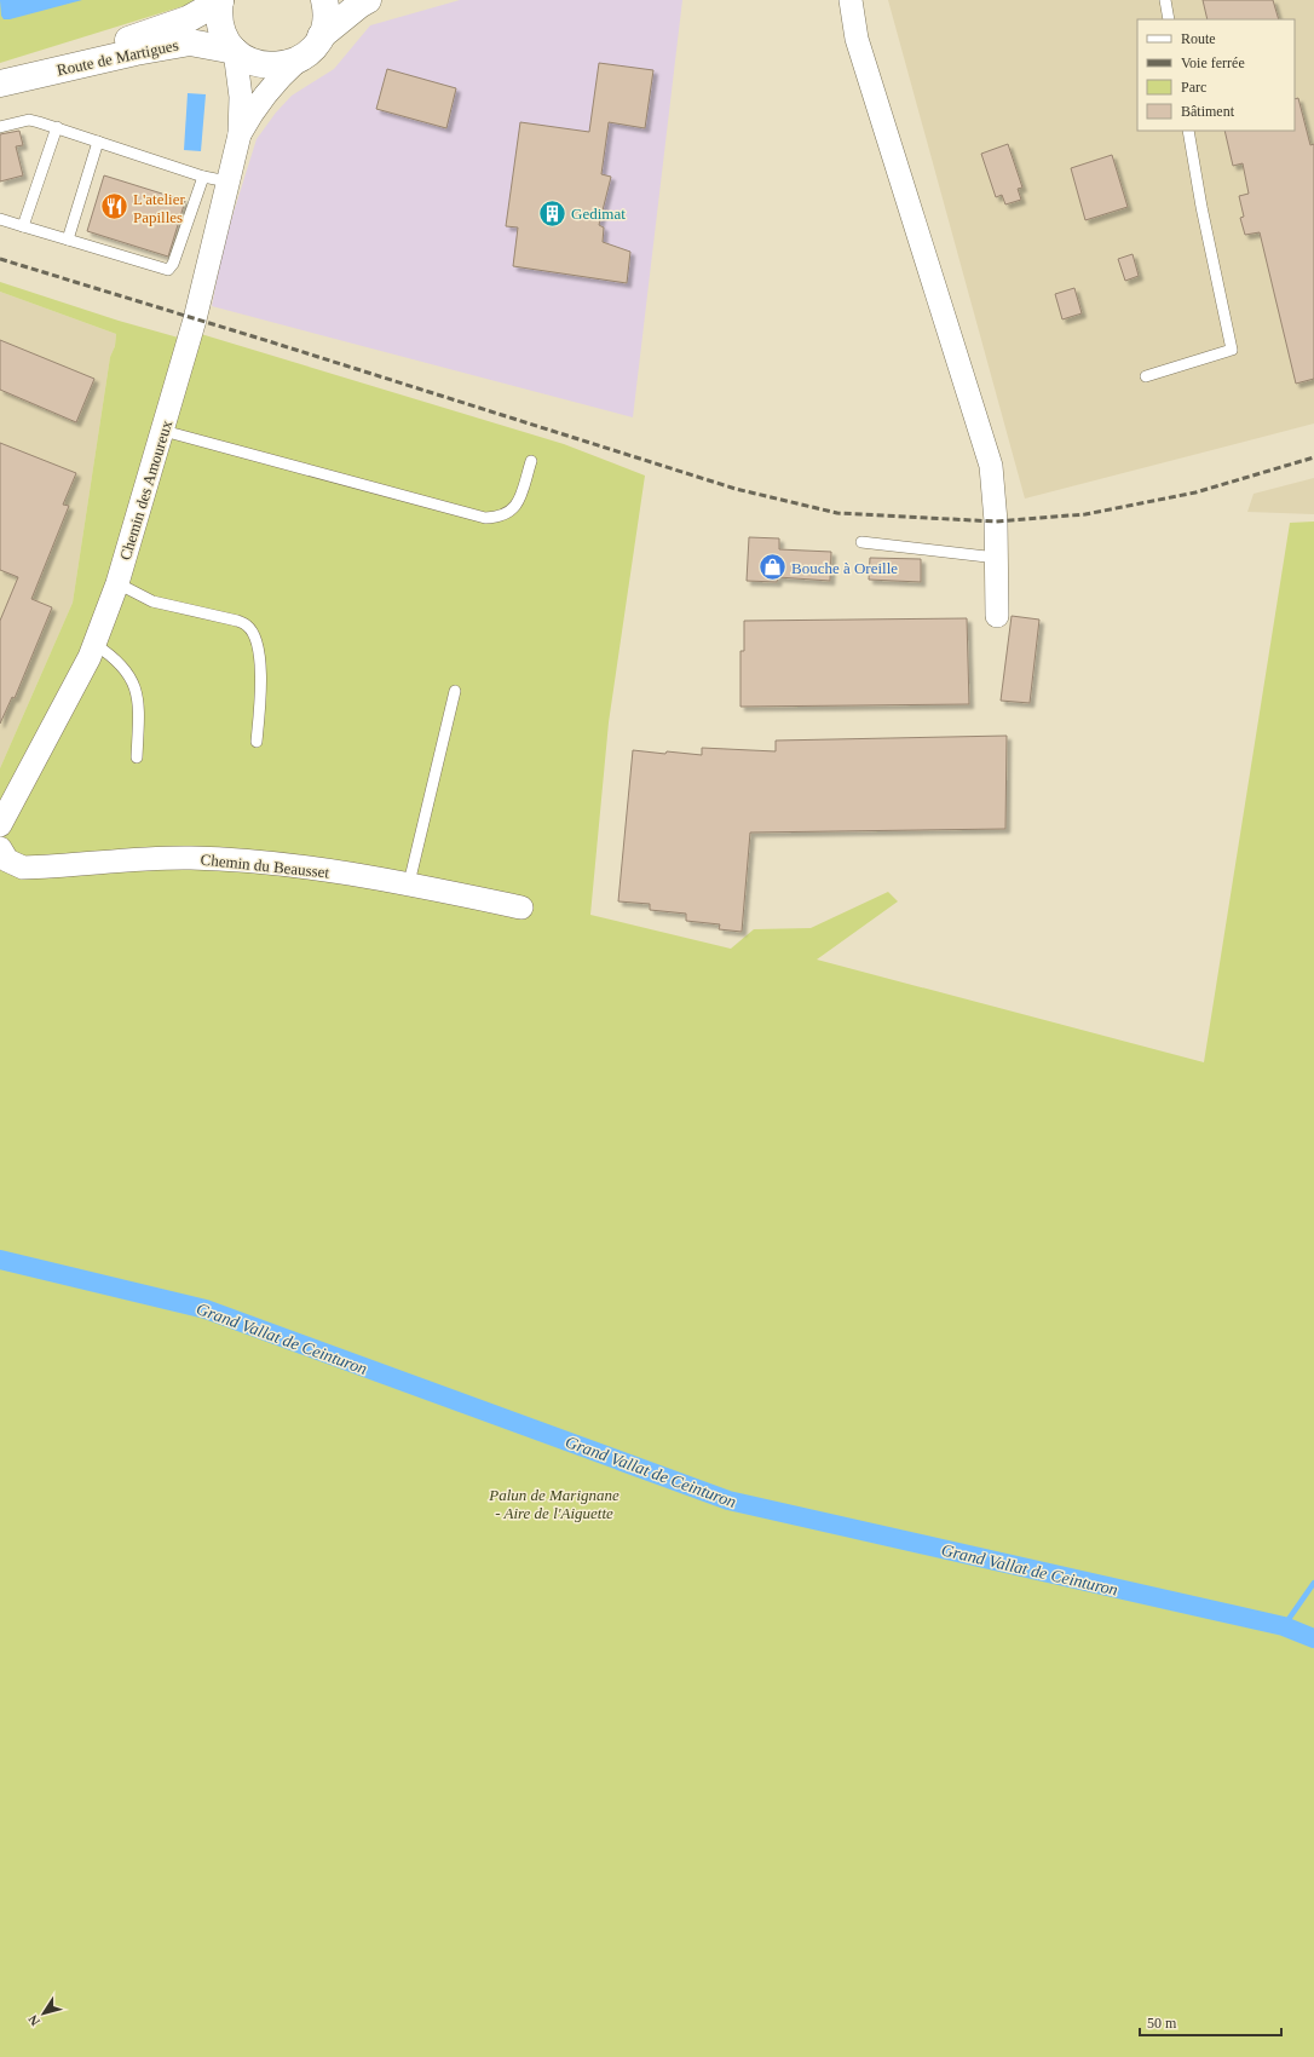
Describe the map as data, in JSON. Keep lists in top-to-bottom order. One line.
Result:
{"streets":{"main road":["Route de Martigues"],"street":["Chemin des Amoureux","Chemin du Beausset"]},"crossings":[["Route de Martigues","Chemin des Amoureux"]],"water":["Grand Vallat de Ceinturon"],"parks":["Palun de Marignane - Aire de l'Aiguette"],"places":{"restaurant":["L'atelier Papilles"],"building":["Gedimat"],"shop":["Bouche à Oreille"]},"legend":["Route","Voie ferrée","Parc","Bâtiment"],"scale_bar":"50 m","north":"bottom left"}
